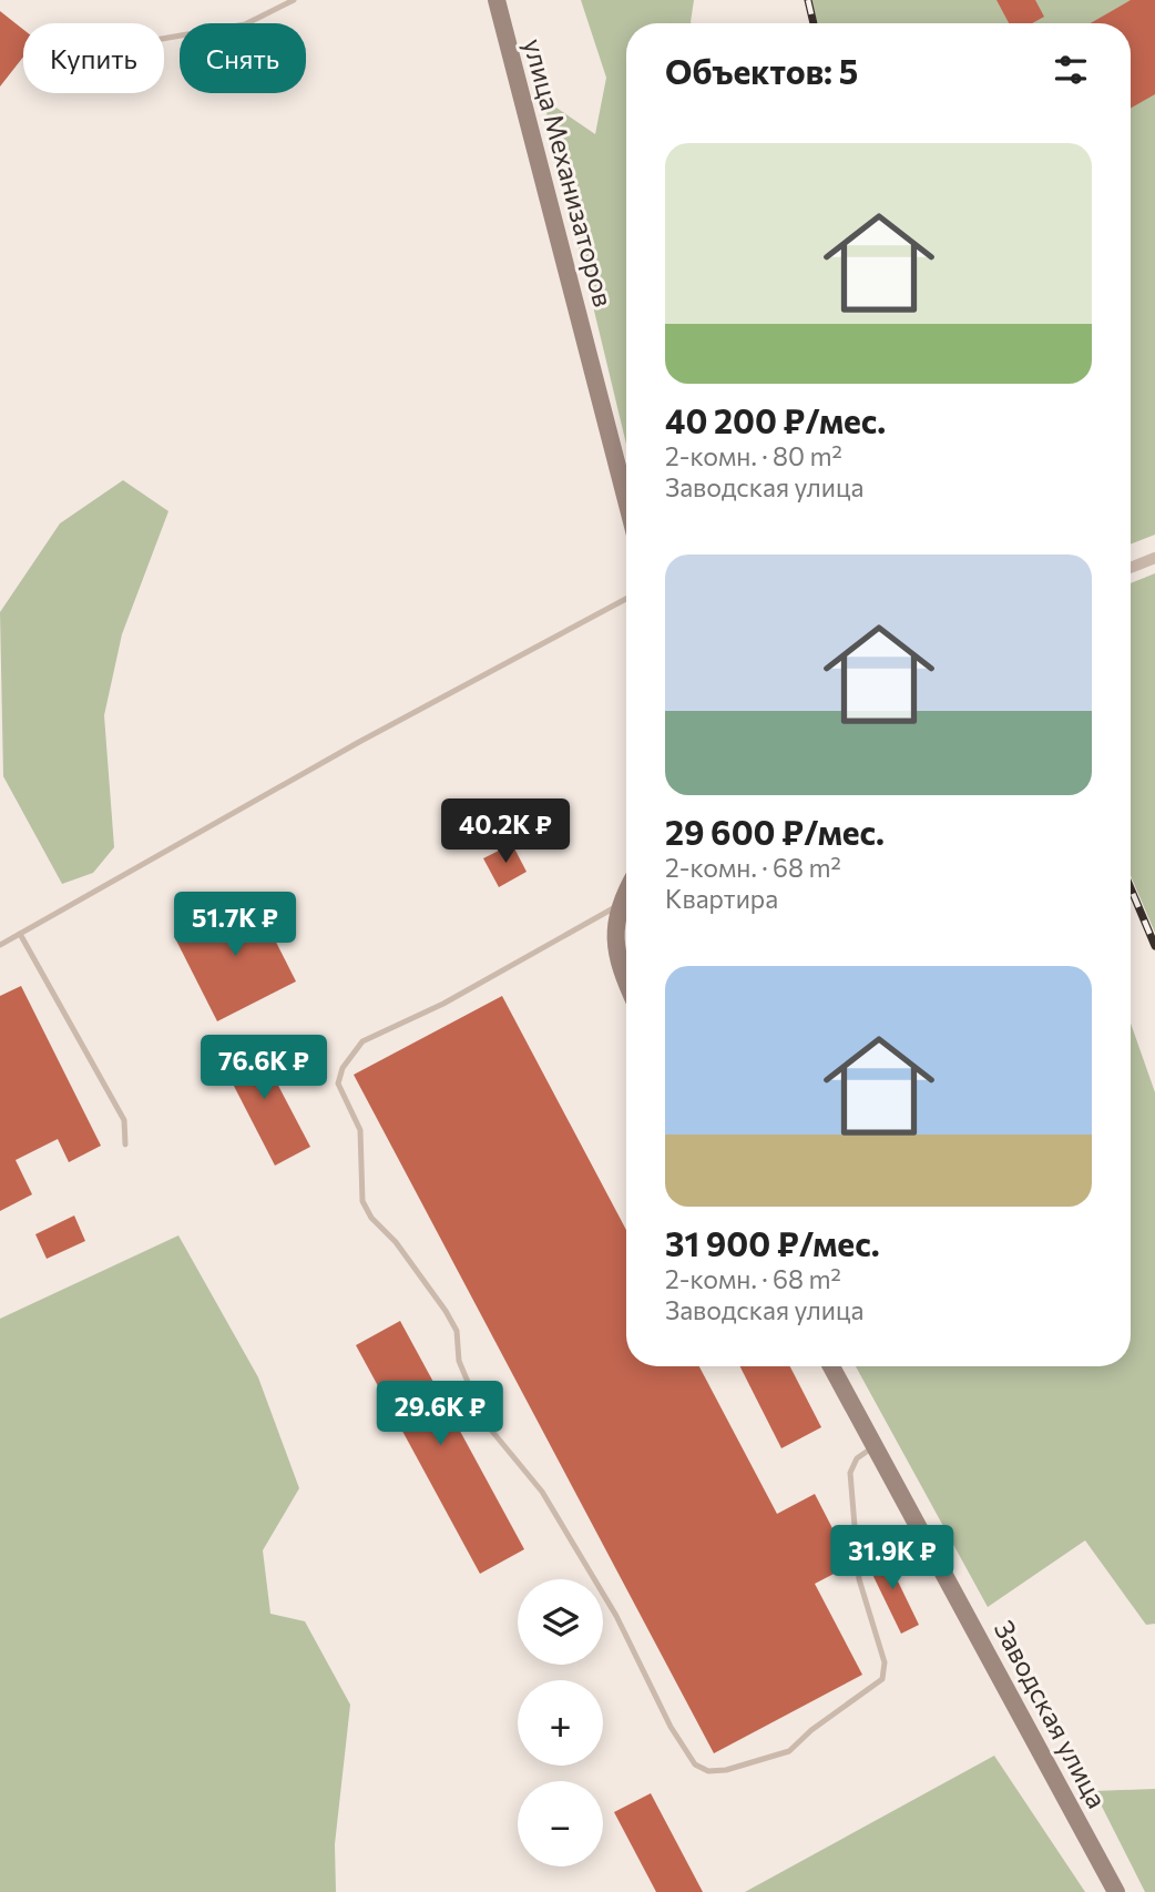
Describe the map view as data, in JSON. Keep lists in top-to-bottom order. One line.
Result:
{"streets":{"street":["улица Механизаторов","Заводская улица"]},"page":{"chip":["Купить","Снять"],"heading":"Объектов: 5","list":[{"name":"40 200 ₽/мес.","note":"2-комн. · 80 m² · Заводская улица"},{"name":"29 600 ₽/мес.","note":"2-комн. · 68 m² · Квартира"},{"name":"31 900 ₽/мес.","note":"2-комн. · 68 m² · Заводская улица"}],"price":["40.2K ₽","51.7K ₽","76.6K ₽","29.6K ₽","31.9K ₽"],"map_buttons":["+","−"]}}
